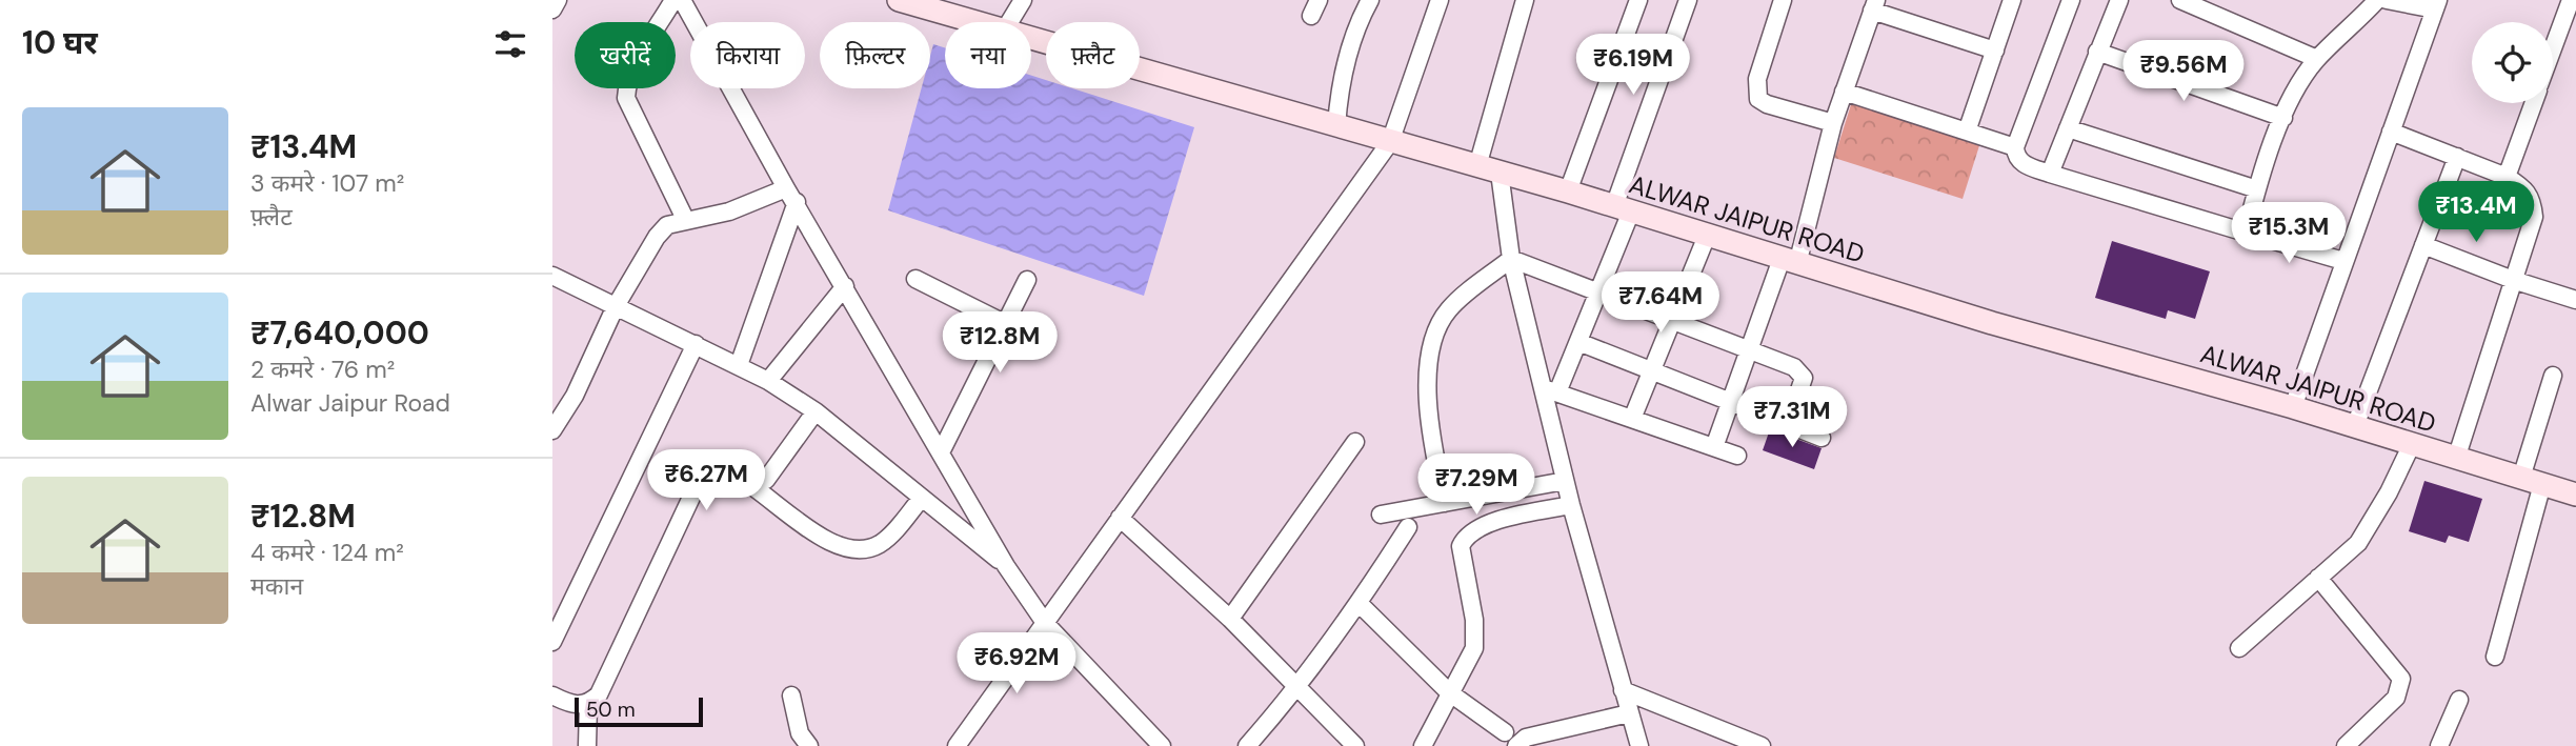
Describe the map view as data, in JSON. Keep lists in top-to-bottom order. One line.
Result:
{"streets":{"main road":["ALWAR JAIPUR ROAD"]},"scale_bar":"50 m","page":{"heading":"10 घर","chip":["खरीदें","किराया","फ़िल्टर","नया","फ़्लैट"],"price":["₹6.19M","₹9.56M","₹13.4M","₹15.3M","₹7.64M","₹12.8M","₹7.31M","₹6.27M","₹7.29M","₹6.92M"],"list":[{"name":"₹13.4M","note":"3 कमरे · 107 m² · फ़्लैट"},{"name":"₹7,640,000","note":"2 कमरे · 76 m² · Alwar Jaipur Road"},{"name":"₹12.8M","note":"4 कमरे · 124 m² · मकान"}],"scale":"50 m"}}
